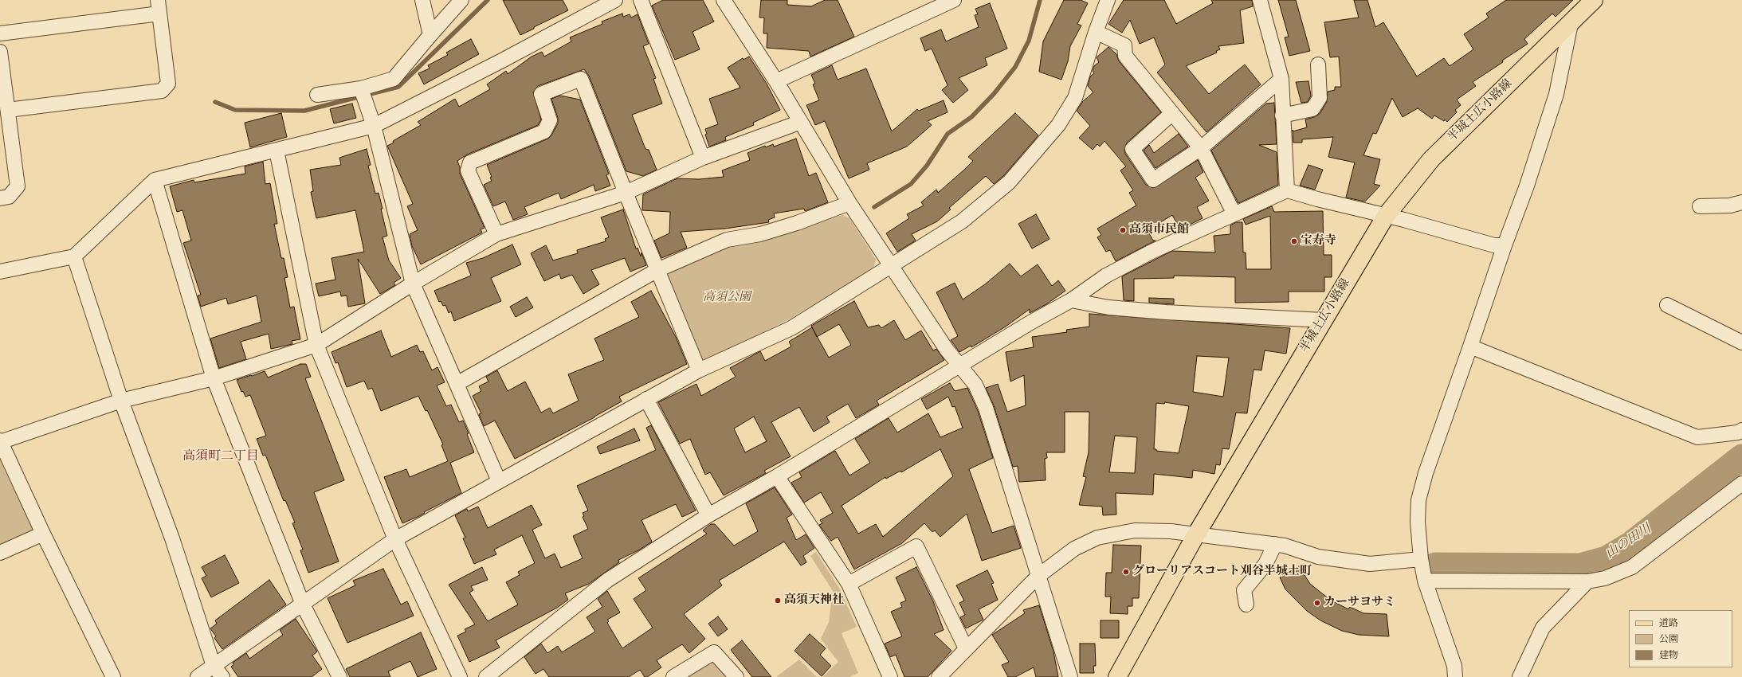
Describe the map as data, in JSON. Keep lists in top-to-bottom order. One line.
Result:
{"streets":{"main road":["半城土広小路線"]},"districts":["高須町二丁目"],"water":["山の田川"],"parks":["高須公園"],"places":["高須市民館","宝寿寺","グローリアスコート刈谷半城土町","高須天神社","カーサヨサミ"],"legend":["道路","公園","建物"]}
